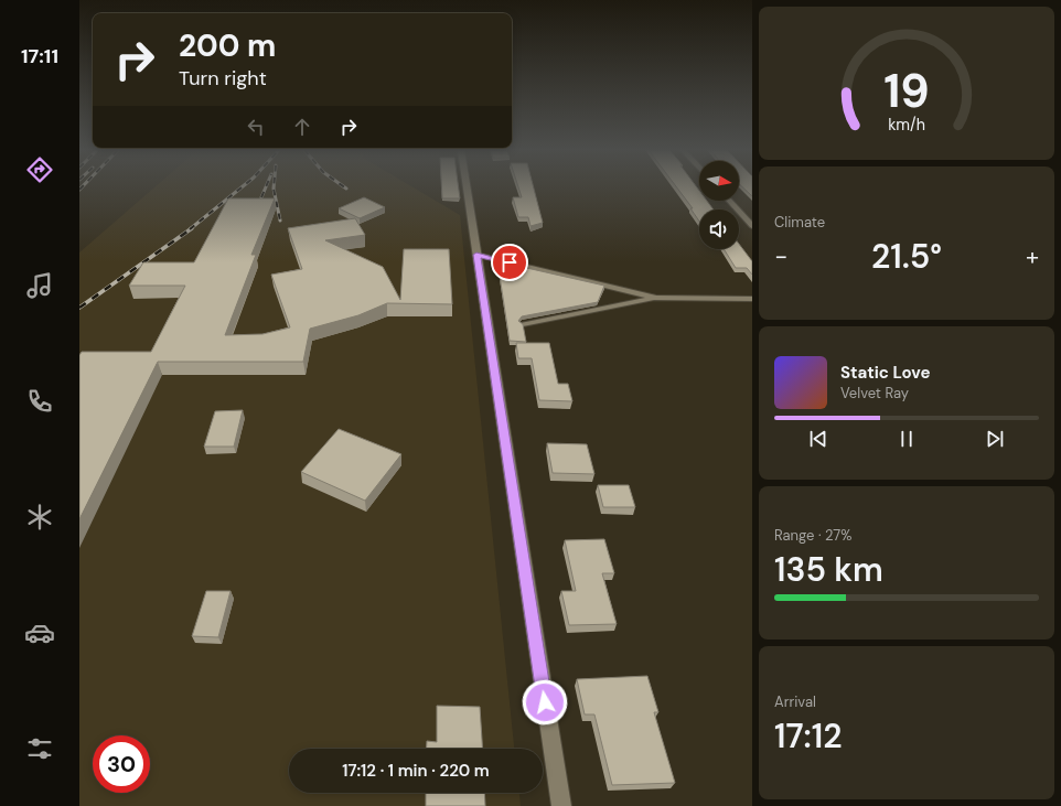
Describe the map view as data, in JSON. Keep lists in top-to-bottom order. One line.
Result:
{"north":"right","page":{"tabs":"17:11","turn":["200 m","Turn right"],"tile":["Climate",["Range · 27%","135 km"],["Arrival","17:12"]],"heat":["−","21.5°","+"],"song":["Static Love","Velvet Ray"],"limit":"30","trip":"17:12 · 1 min · 220 m","gauge":["19","km/h"]}}
